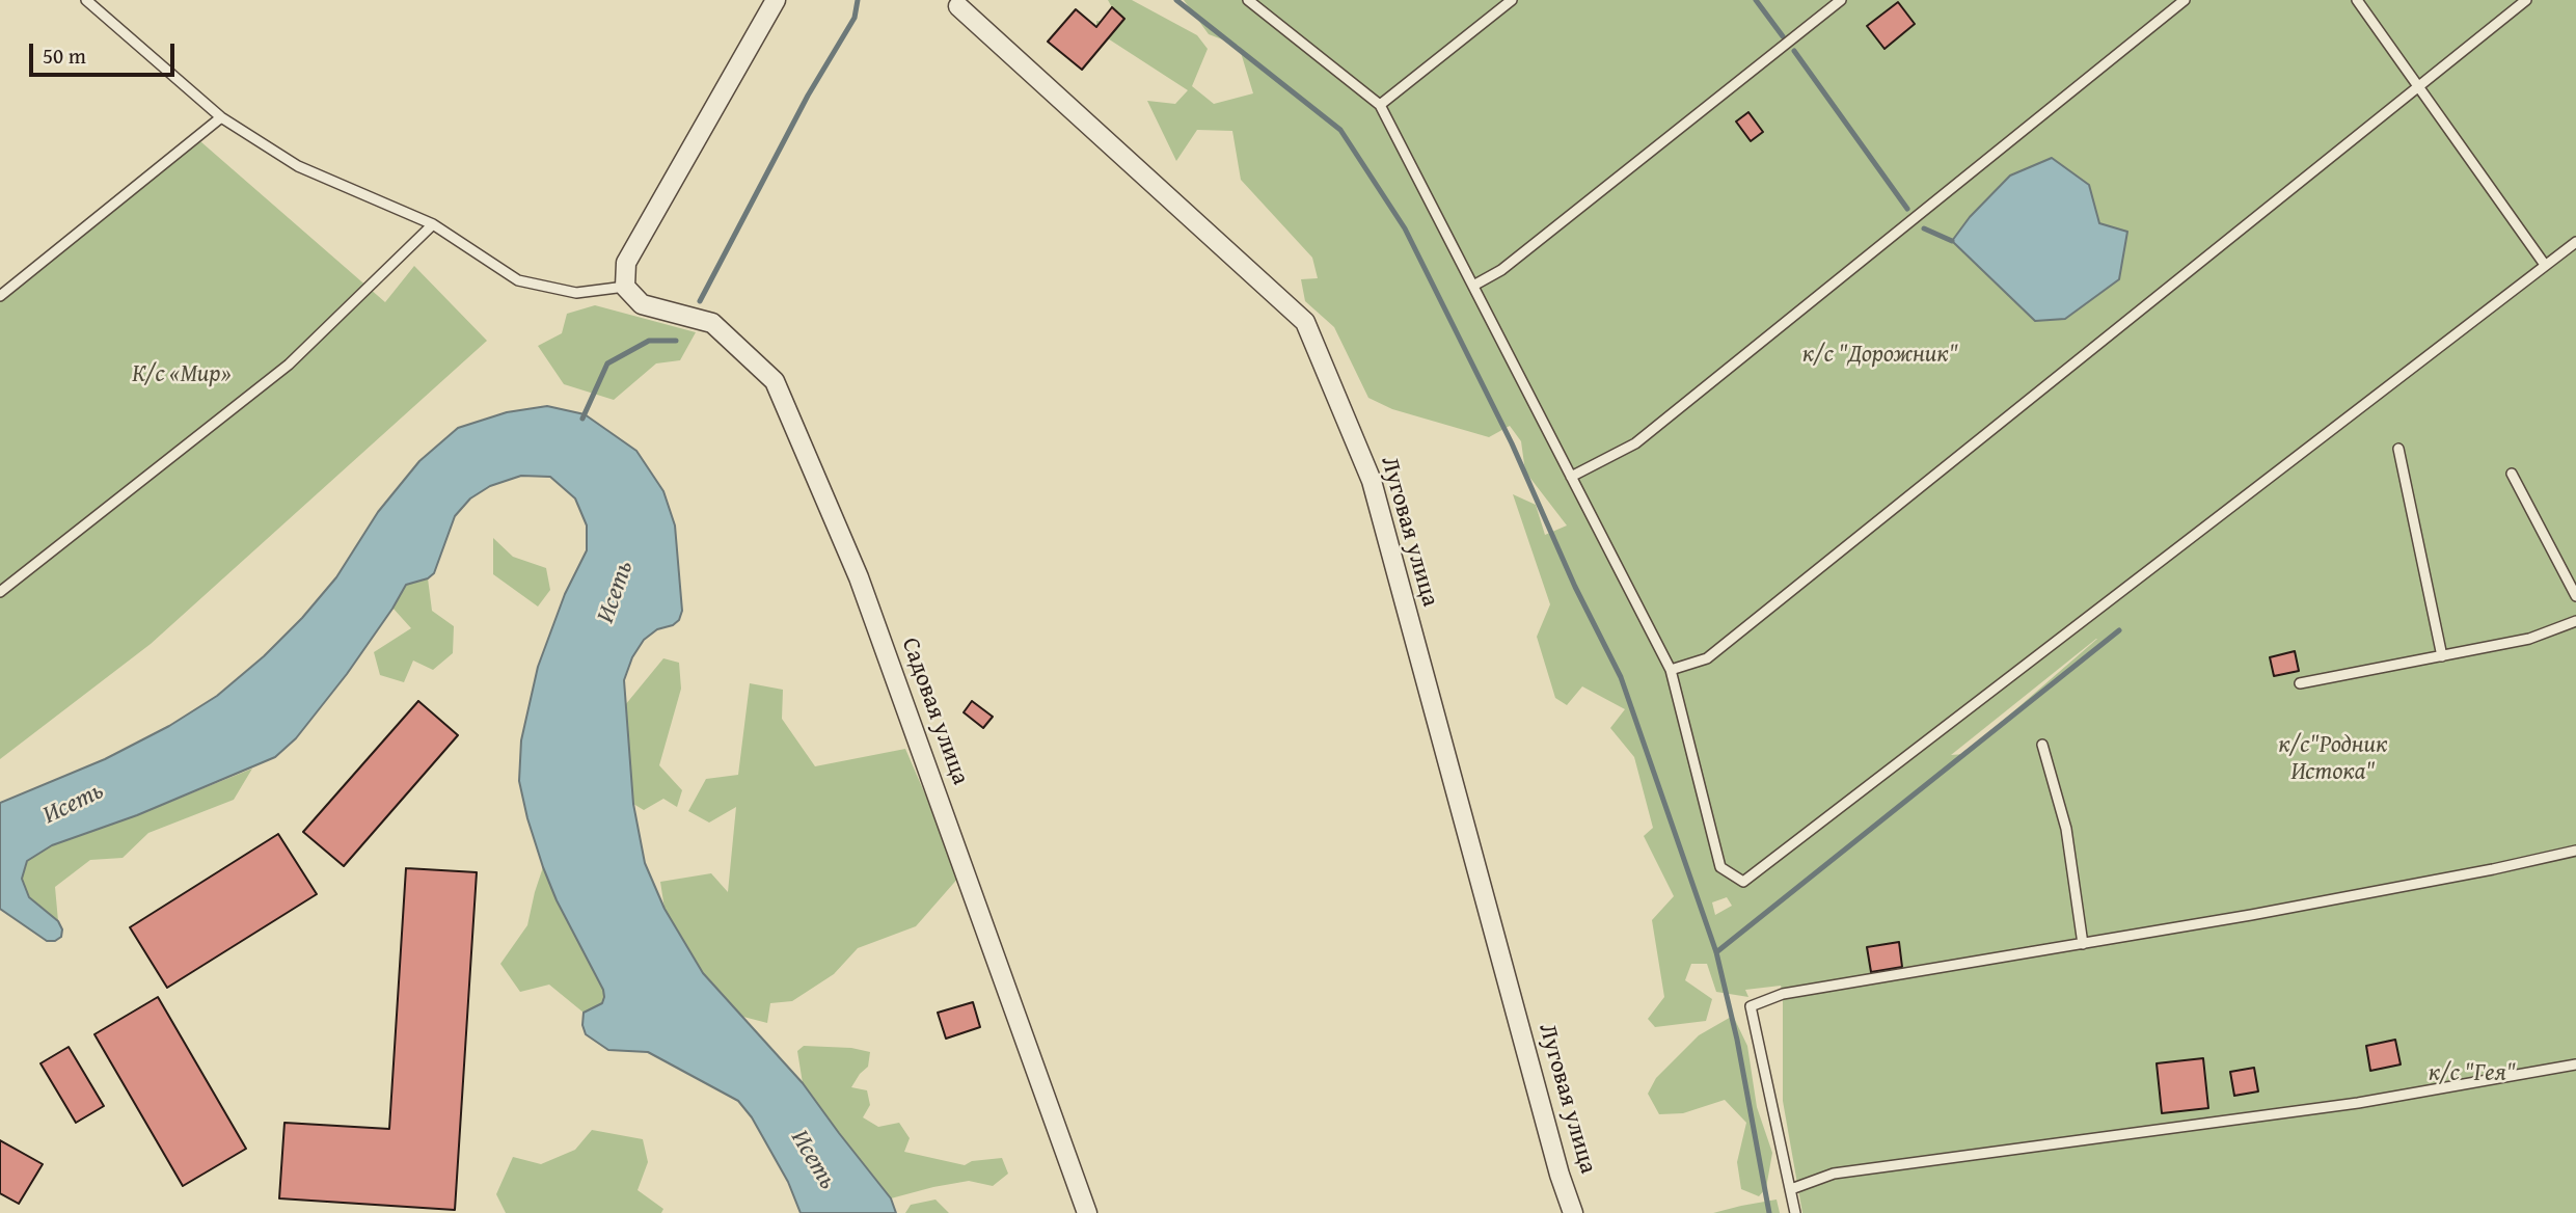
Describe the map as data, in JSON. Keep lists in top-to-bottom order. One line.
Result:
{"streets":{"street":["Луговая улица","Садовая улица"]},"water":["Исеть"],"parks":["к/с \"Дорожник\"","К/с «Мир»","к/с\"Родник Истока\"","к/с \"Гея\""],"scale_bar":"50 m"}
